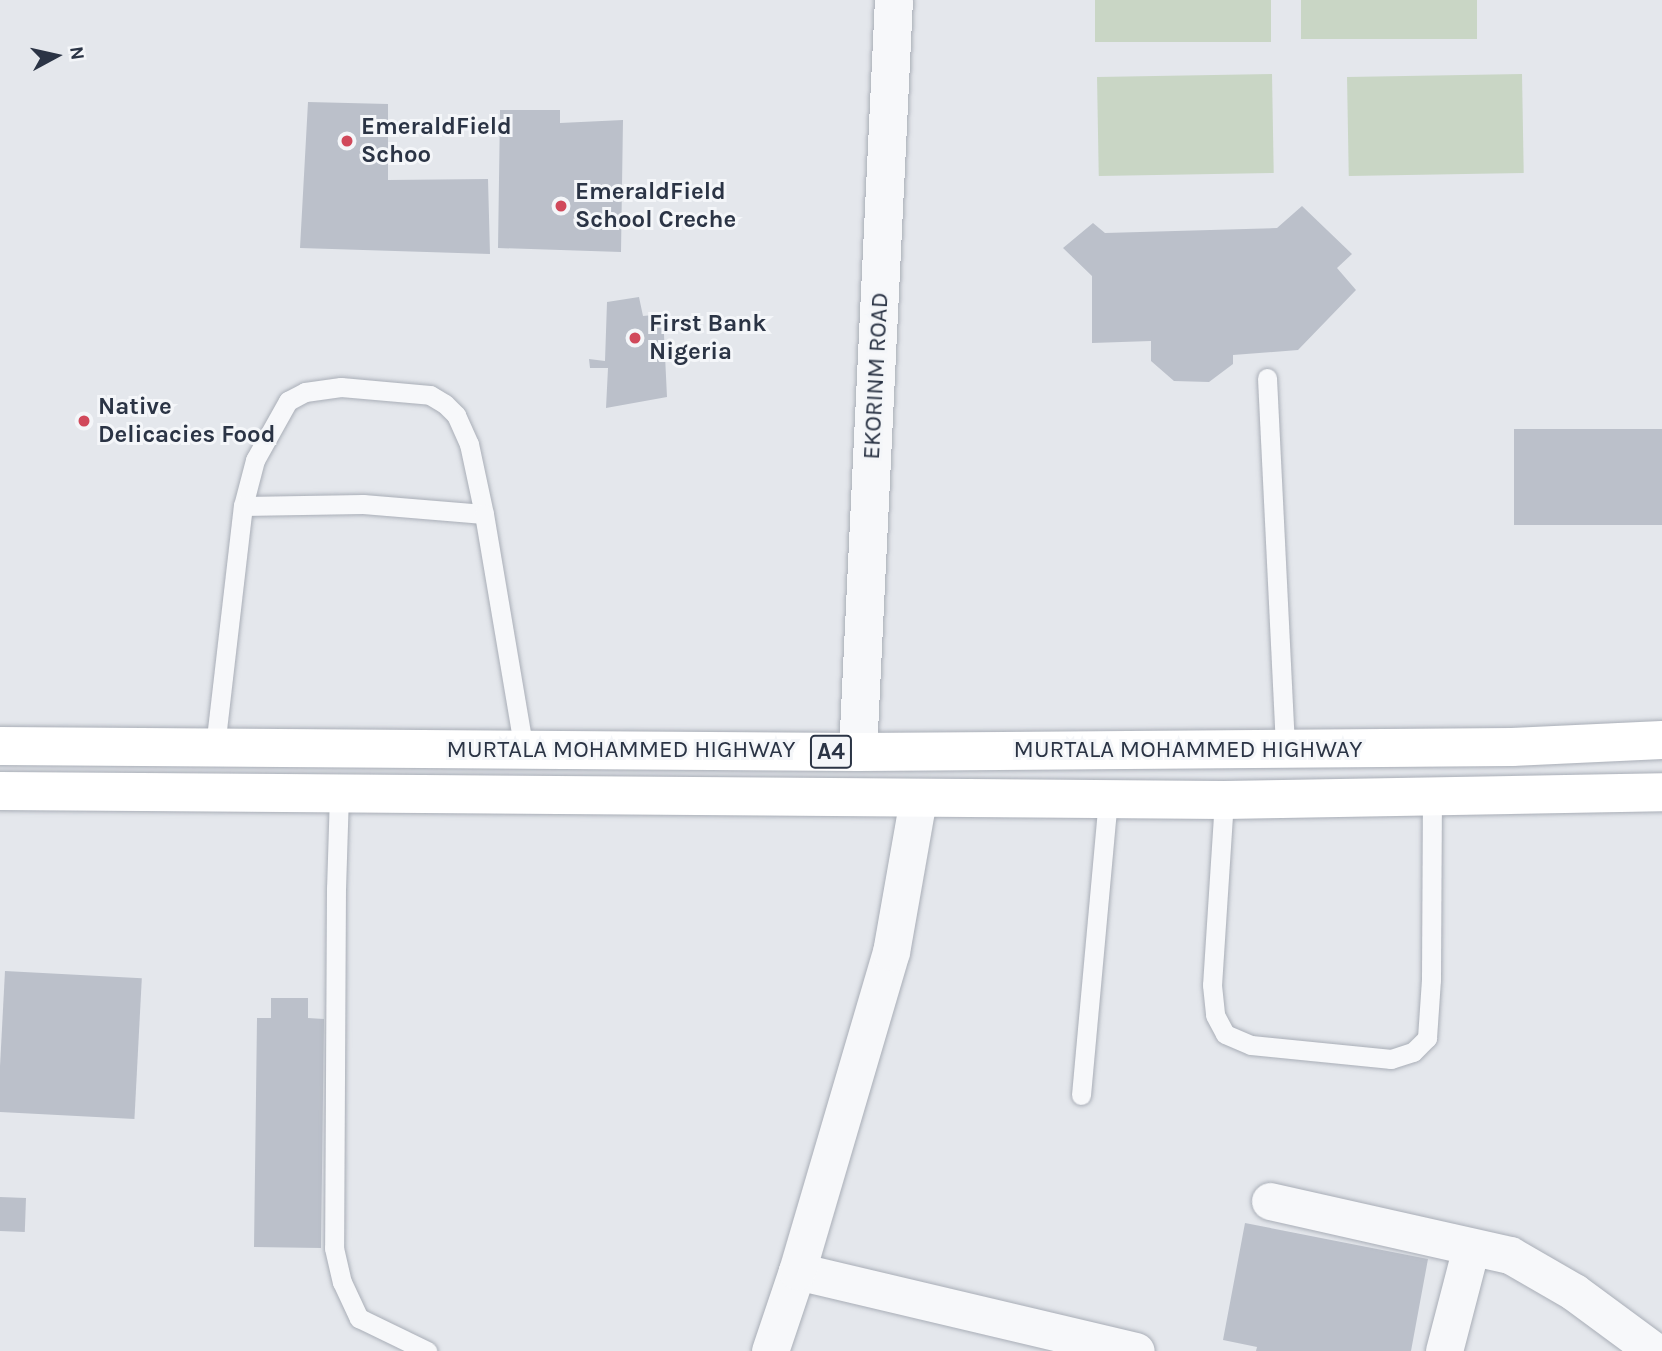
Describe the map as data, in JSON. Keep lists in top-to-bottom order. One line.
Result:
{"streets":{"highway":["MURTALA MOHAMMED HIGHWAY","A4"],"street":["EKORINM ROAD"]},"crossings":[["EKORINM ROAD","MURTALA MOHAMMED HIGHWAY"]],"places":["EmeraldField Schoo","EmeraldField School Creche","First Bank Nigeria","Native Delicacies Food"],"north":"right"}
